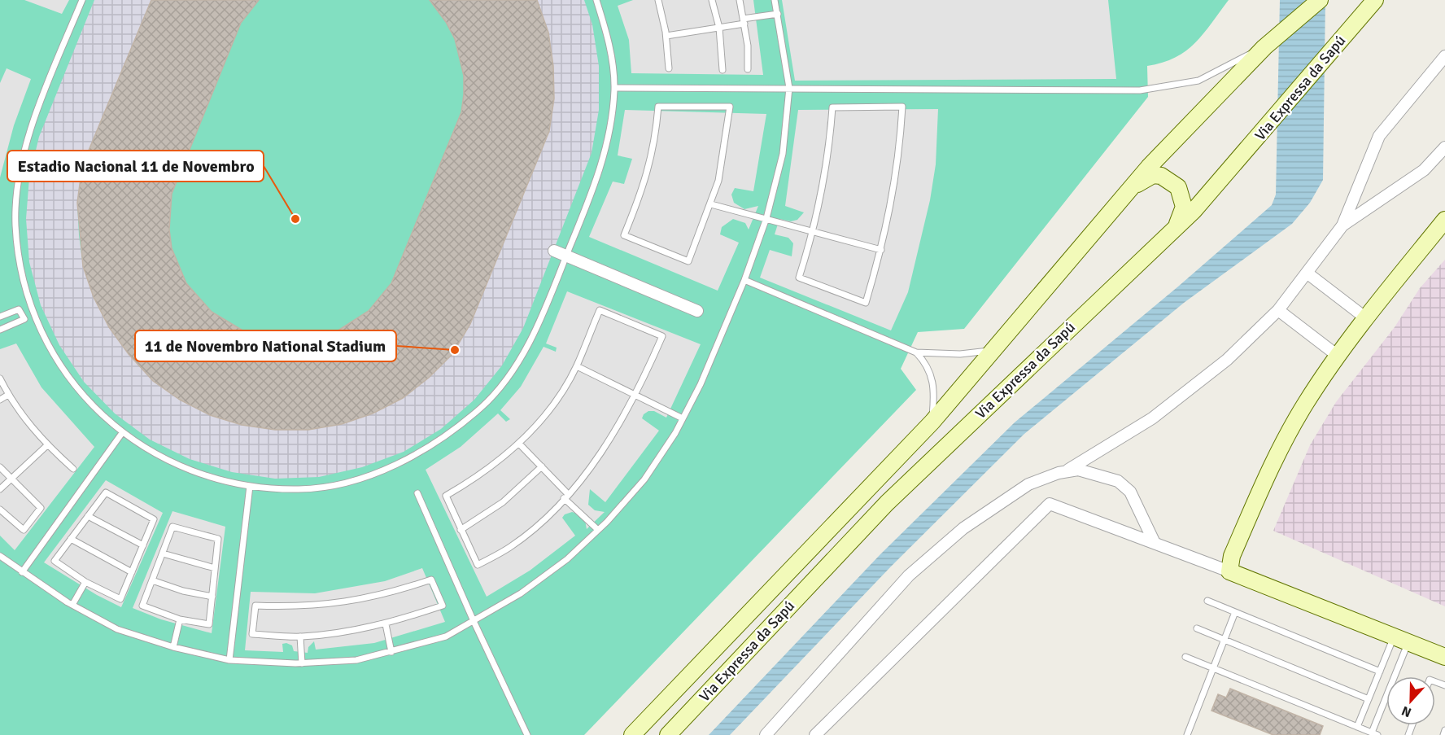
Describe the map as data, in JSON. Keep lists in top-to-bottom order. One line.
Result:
{"streets":{"main road":["Via Expressa da Sapú"]},"places":["Estadio Nacional 11 de Novembro","11 de Novembro National Stadium"],"north":"bottom"}
